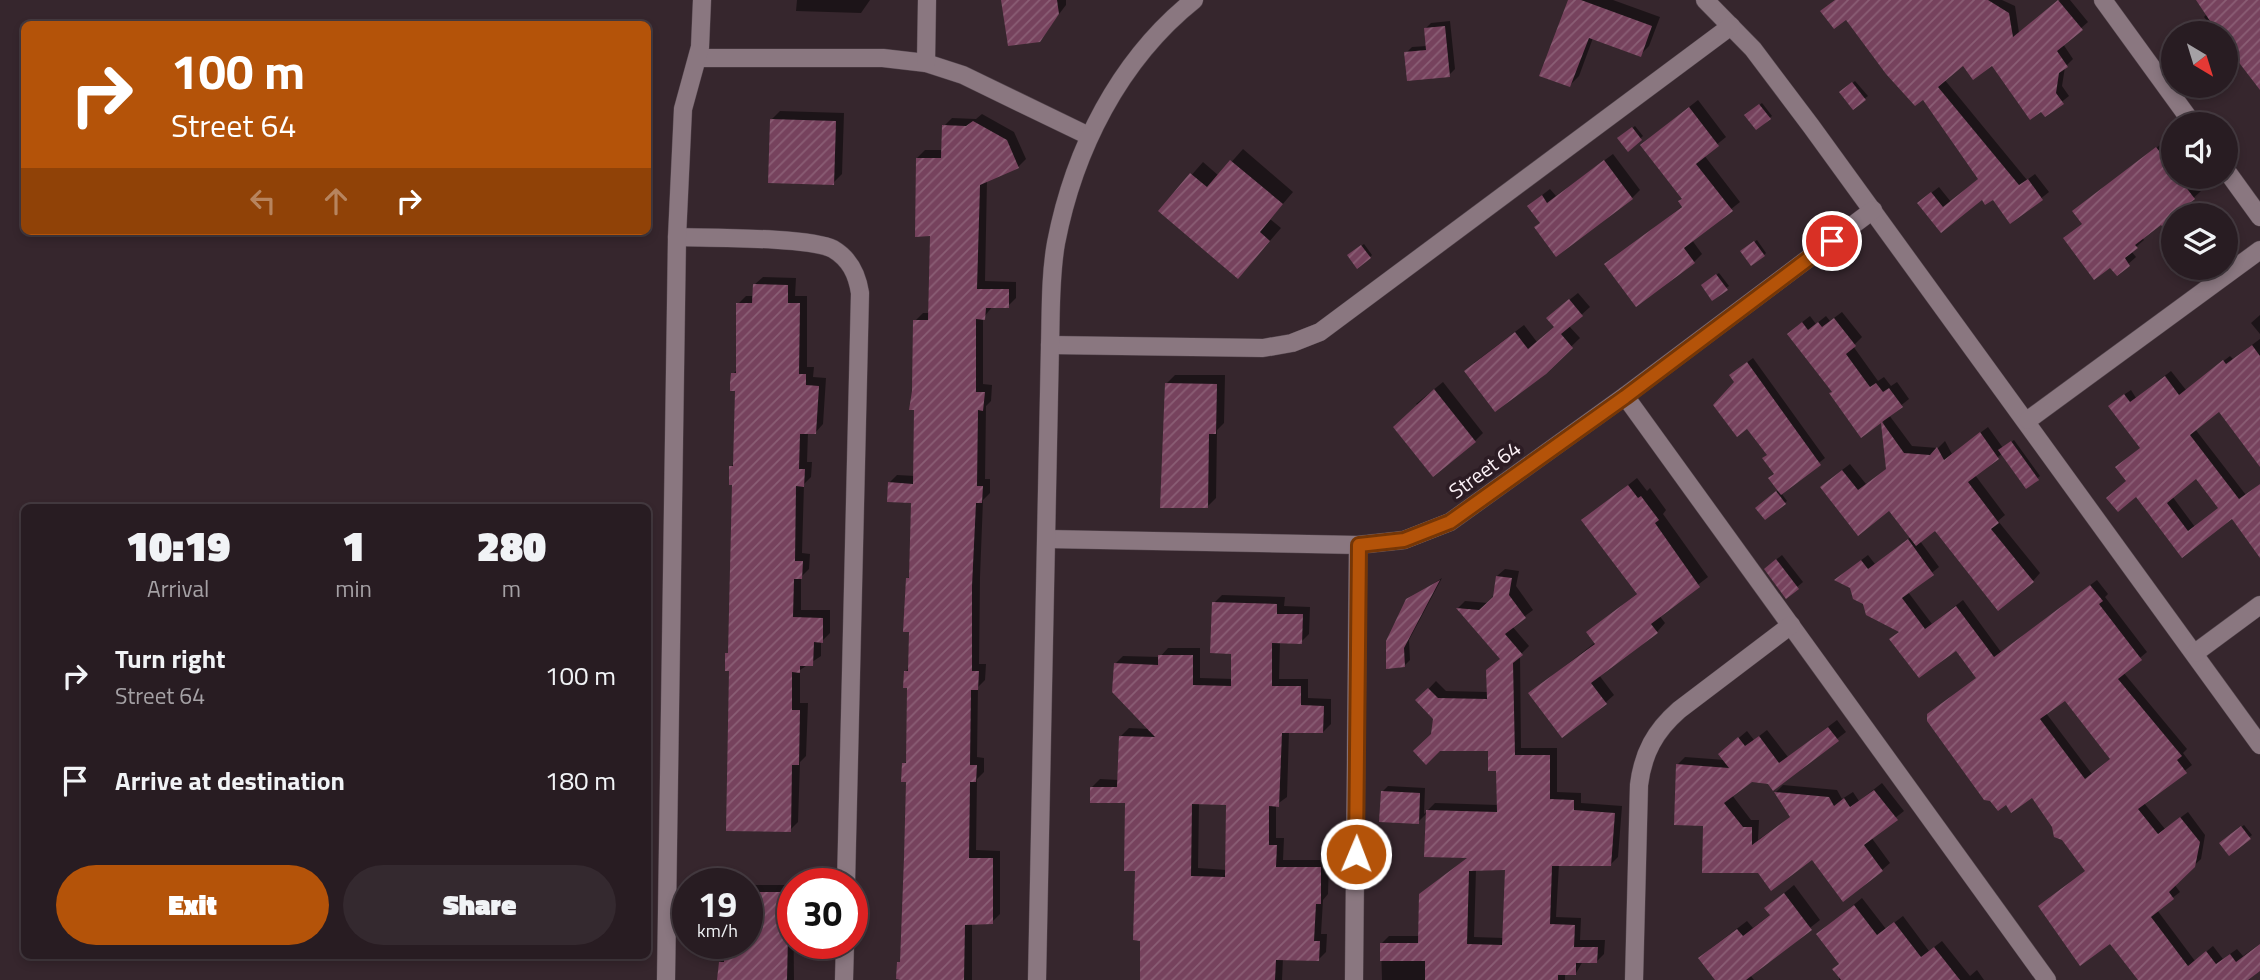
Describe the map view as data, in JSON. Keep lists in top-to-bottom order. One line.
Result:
{"streets":{"street":["Street 64"]},"north":"bottom right","page":{"turn":["100 m","Street 64"],"eta":["10:19","Arrival","1","min","280","m"],"list":[{"name":"Turn right","note":"Street 64","value":"100 m"},{"name":"Arrive at destination","value":"180 m"}],"buttons":["Exit","Share"],"speed":"19 km/h","limit":"30"}}
